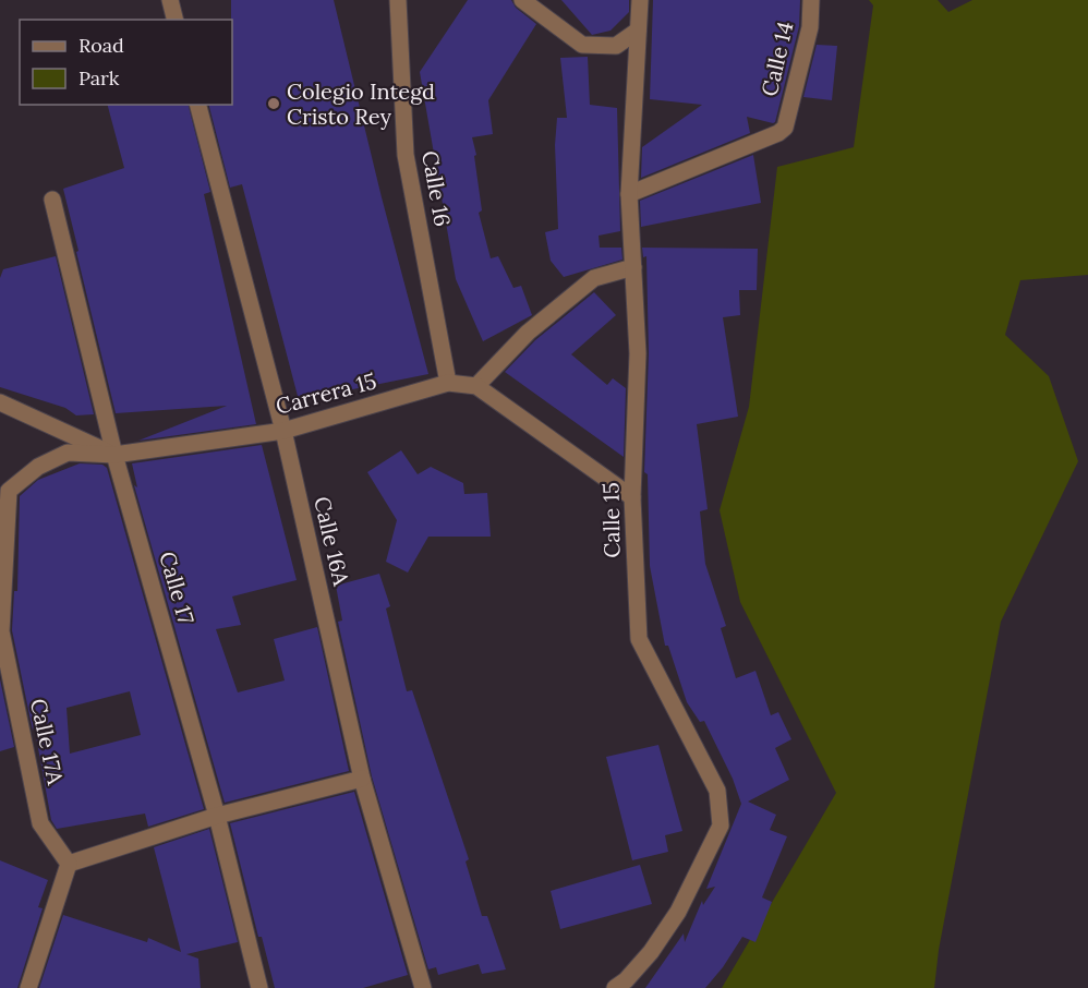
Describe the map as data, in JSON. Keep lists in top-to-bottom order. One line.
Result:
{"streets":{"street":["Calle 14","Calle 16","Carrera 15","Calle 15","Calle 16A","Calle 17","Calle 17A"]},"crossings":[["Calle 14","Calle 15"],["Calle 16","Carrera 15"],["Carrera 15","Calle 15"],["Carrera 15","Calle 16A"],["Carrera 15","Calle 17"],["Carrera 15","Calle 17A"]],"places":["Colegio Integd Cristo Rey"],"legend":["Road","Park"]}
